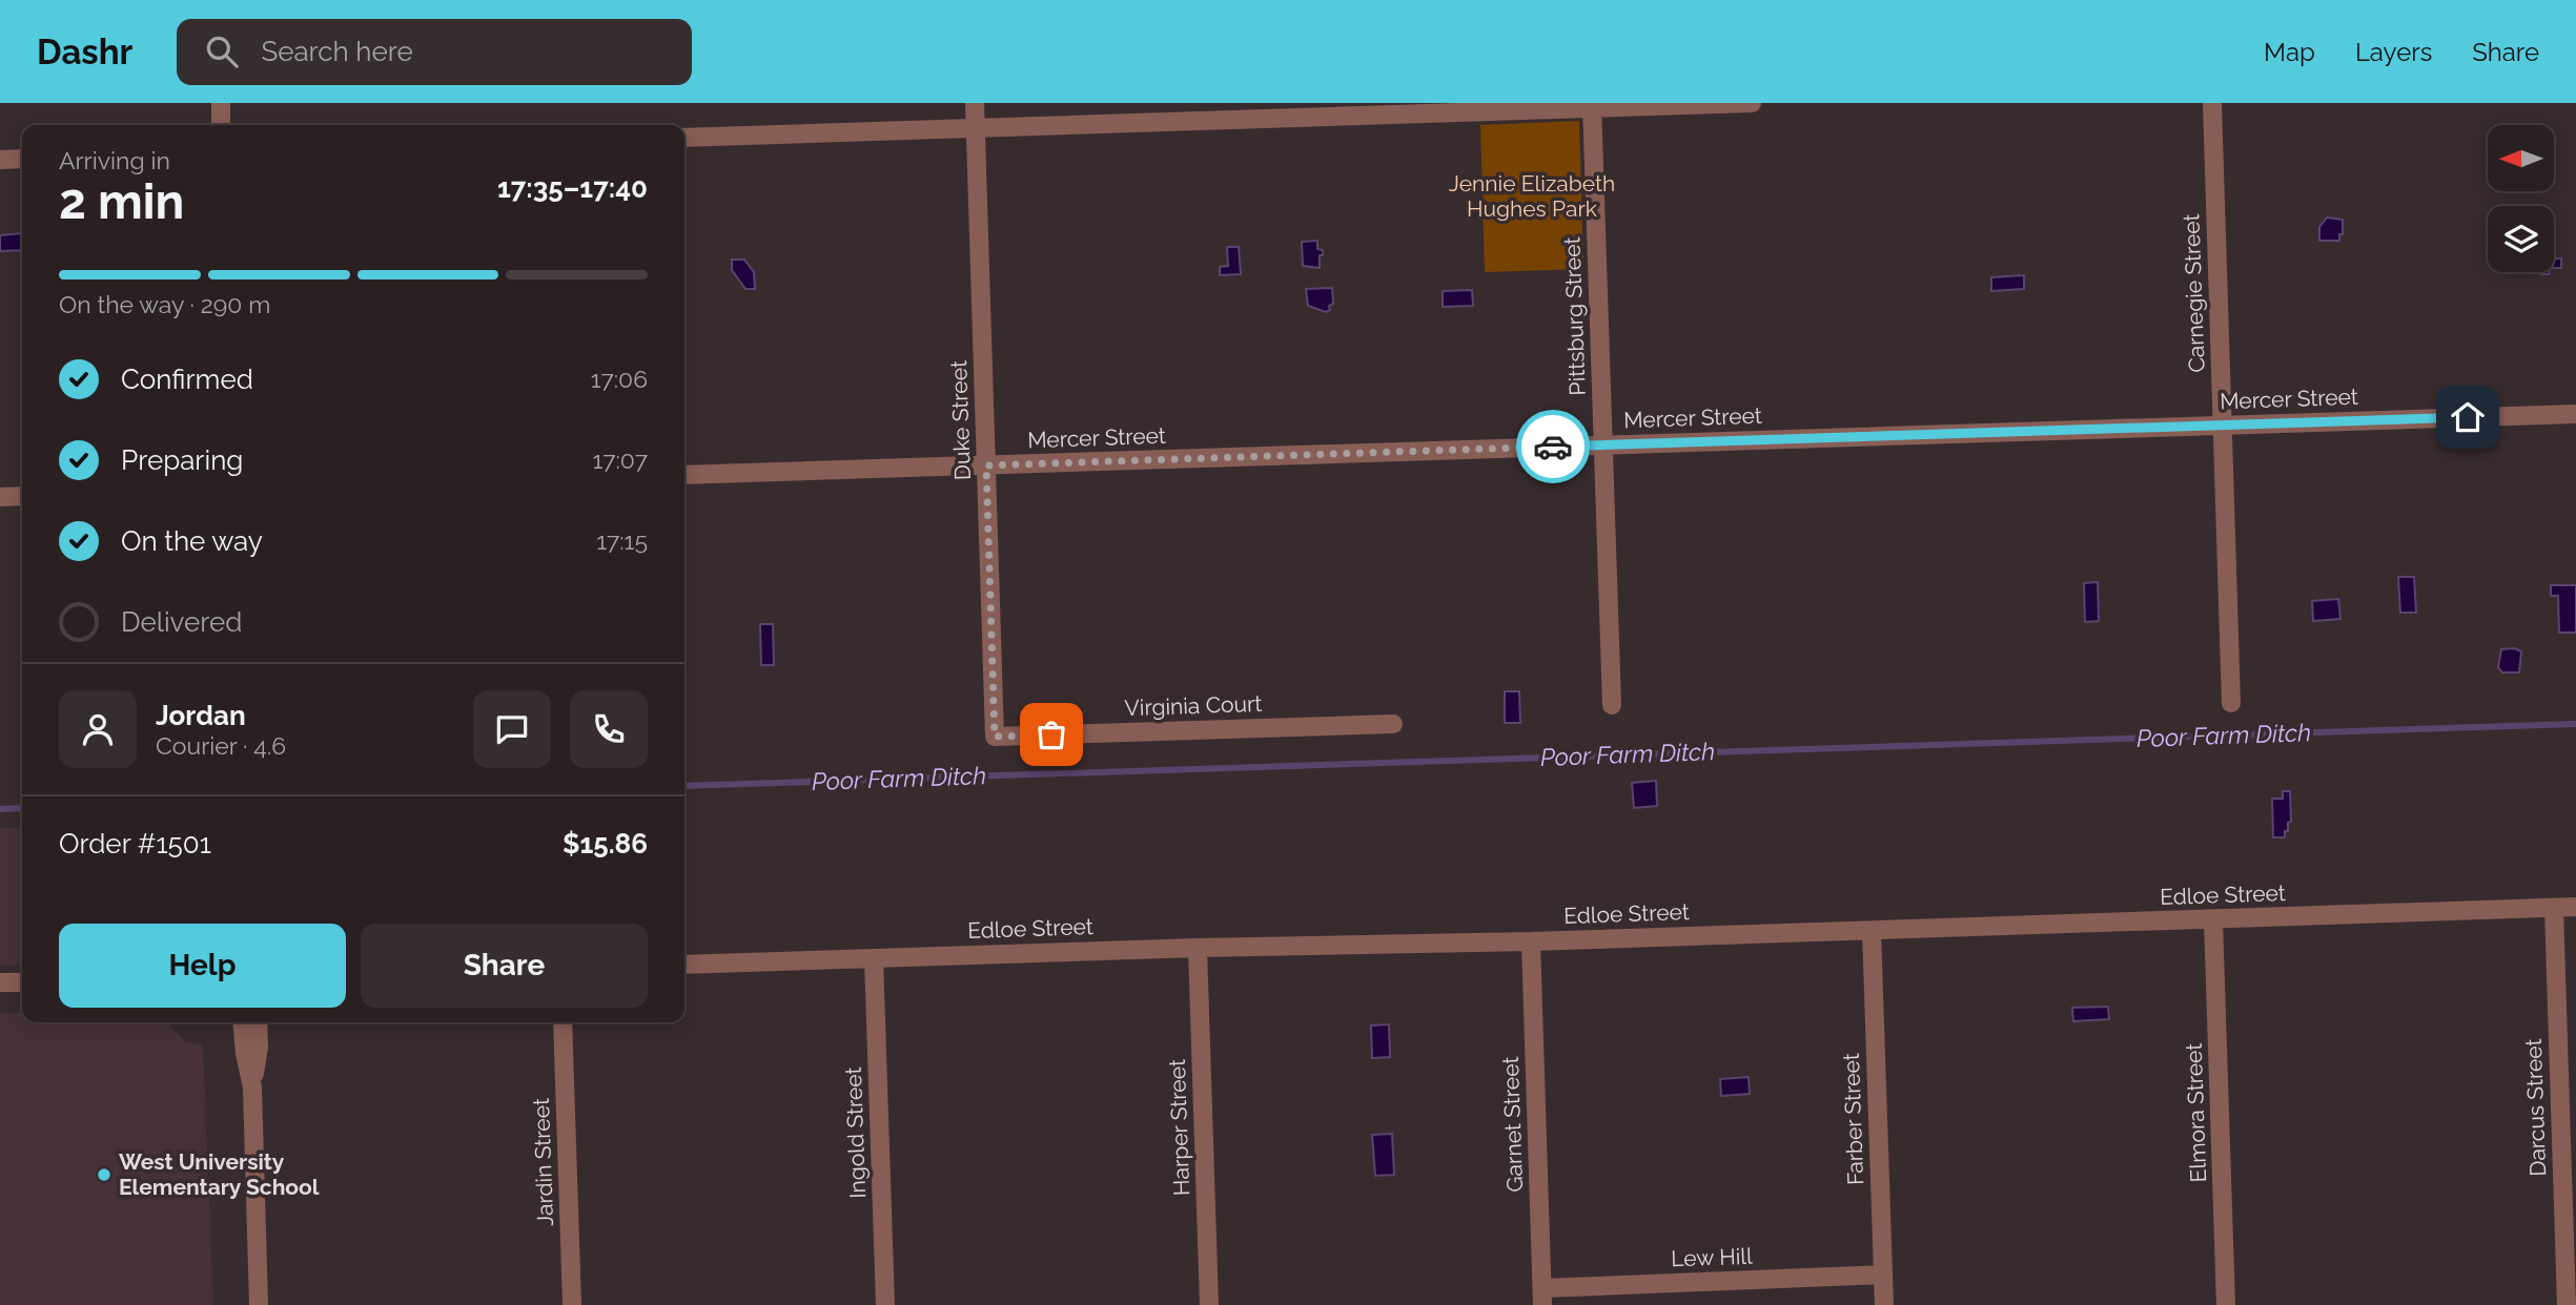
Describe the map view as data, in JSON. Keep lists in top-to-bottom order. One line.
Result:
{"streets":{"street":["Carnegie Street","Pittsburg Street","Mercer Street","Duke Street","Virginia Court","Edloe Street","Darcus Street","Elmora Street","Farber Street","Garnet Street","Harper Street","Ingold Street","Jardin Street","Lew Hill"]},"crossings":[["Carnegie Street","Mercer Street"],["Pittsburg Street","Mercer Street"],["Mercer Street","Duke Street"],["Duke Street","Virginia Court"],["Edloe Street","Darcus Street"],["Edloe Street","Elmora Street"],["Edloe Street","Farber Street"],["Edloe Street","Garnet Street"],["Edloe Street","Harper Street"],["Edloe Street","Ingold Street"],["Farber Street","Lew Hill"],["Garnet Street","Lew Hill"]],"water":["Poor Farm Ditch"],"parks":["Jennie Elizabeth Hughes Park"],"places":["West University Elementary School"],"north":"left","page":{"header":"Dashr","search":"Search here","nav":["Map","Layers","Share"],"heading":["2 min","Arriving in","17:35–17:40"],"panel":["Jordan","Courier · 4.6","Order #1501","$15.86"],"bar":"On the way · 290 m","list":[["Confirmed","17:06"],["Preparing","17:07"],["On the way","17:15"],"Delivered"],"buttons":["Help","Share"]}}
